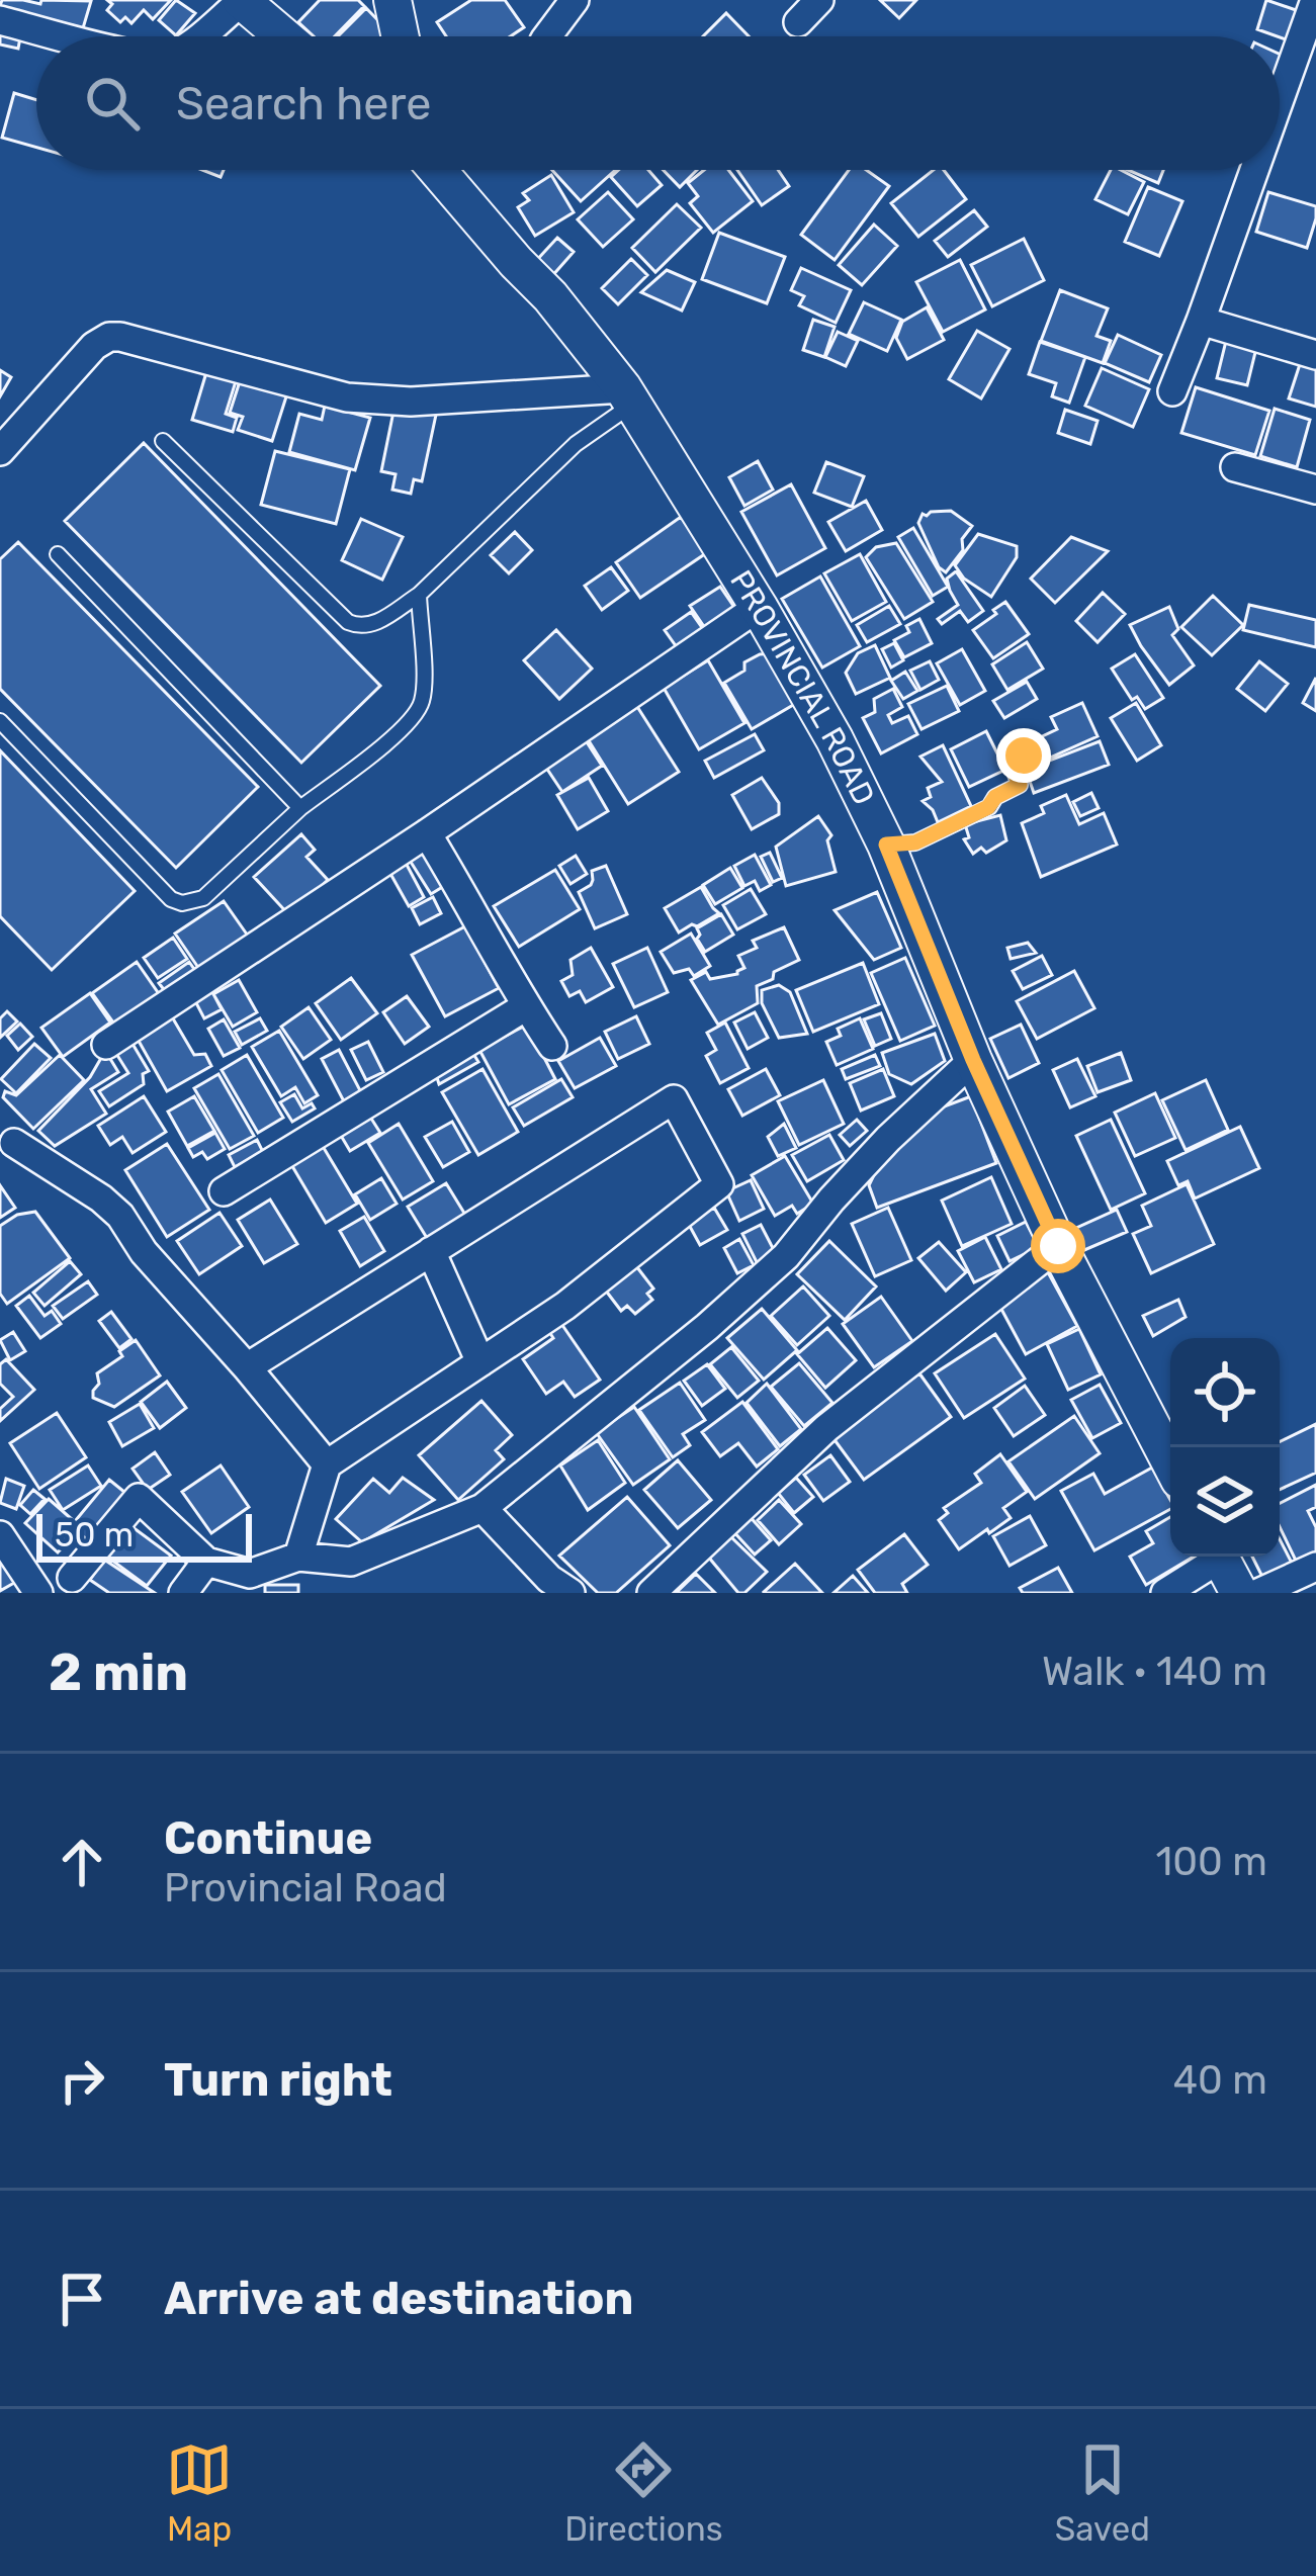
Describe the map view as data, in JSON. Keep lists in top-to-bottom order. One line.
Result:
{"streets":{"main road":["PROVINCIAL ROAD"]},"scale_bar":"50 m","page":{"search":"Search here","scale":"50 m","heading":["2 min","Walk · 140 m"],"list":[["Continue","Provincial Road","100 m"],["Turn right","40 m"],"Arrive at destination"],"nav":["Map","Directions","Saved"]}}
